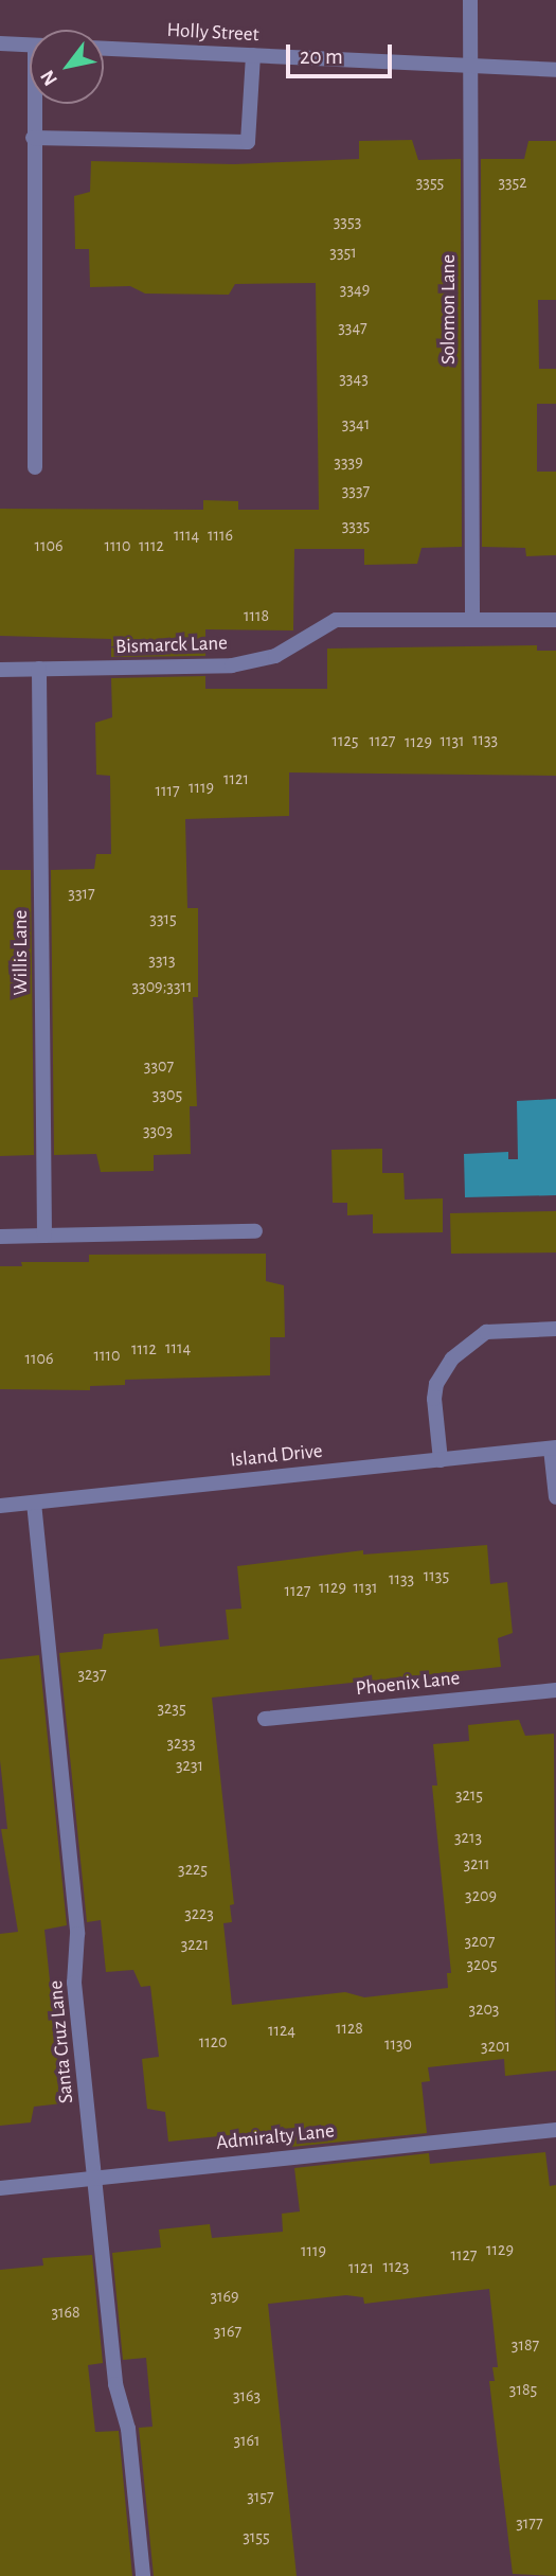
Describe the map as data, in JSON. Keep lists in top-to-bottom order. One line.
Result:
{"streets":{"street":["Holly Street","Solomon Lane","Bismarck Lane","Willis Lane","Island Drive","Phoenix Lane","Santa Cruz Lane","Admiralty Lane"]},"crossings":[["Holly Street","Solomon Lane"],["Solomon Lane","Bismarck Lane"],["Bismarck Lane","Willis Lane"],["Island Drive","Santa Cruz Lane"],["Santa Cruz Lane","Admiralty Lane"]],"house_numbers":["3355","3352","3353","3351","3349","3347","3343","3341","3339","3337","3335","1114","1116","1106","1110","1112","1118","1133","1125","1127","1131","1129","1121","1119","1117","3317","3315","3313","3309;3311","3307","3305","3303","1114","1112","1110","1106","1135","1133","1129","1131","1127","3237","3235","3233","3231","3215","3213","3211","3225","3209","3223","3207","3221","3205","3203","1128","1124","1120","1130","3201","1129","1119","1127","1123","1121","3169","3168","3167","3187","3185","3163","3161","3157","3177","3155"],"scale_bar":"20 m","north":"bottom left"}
